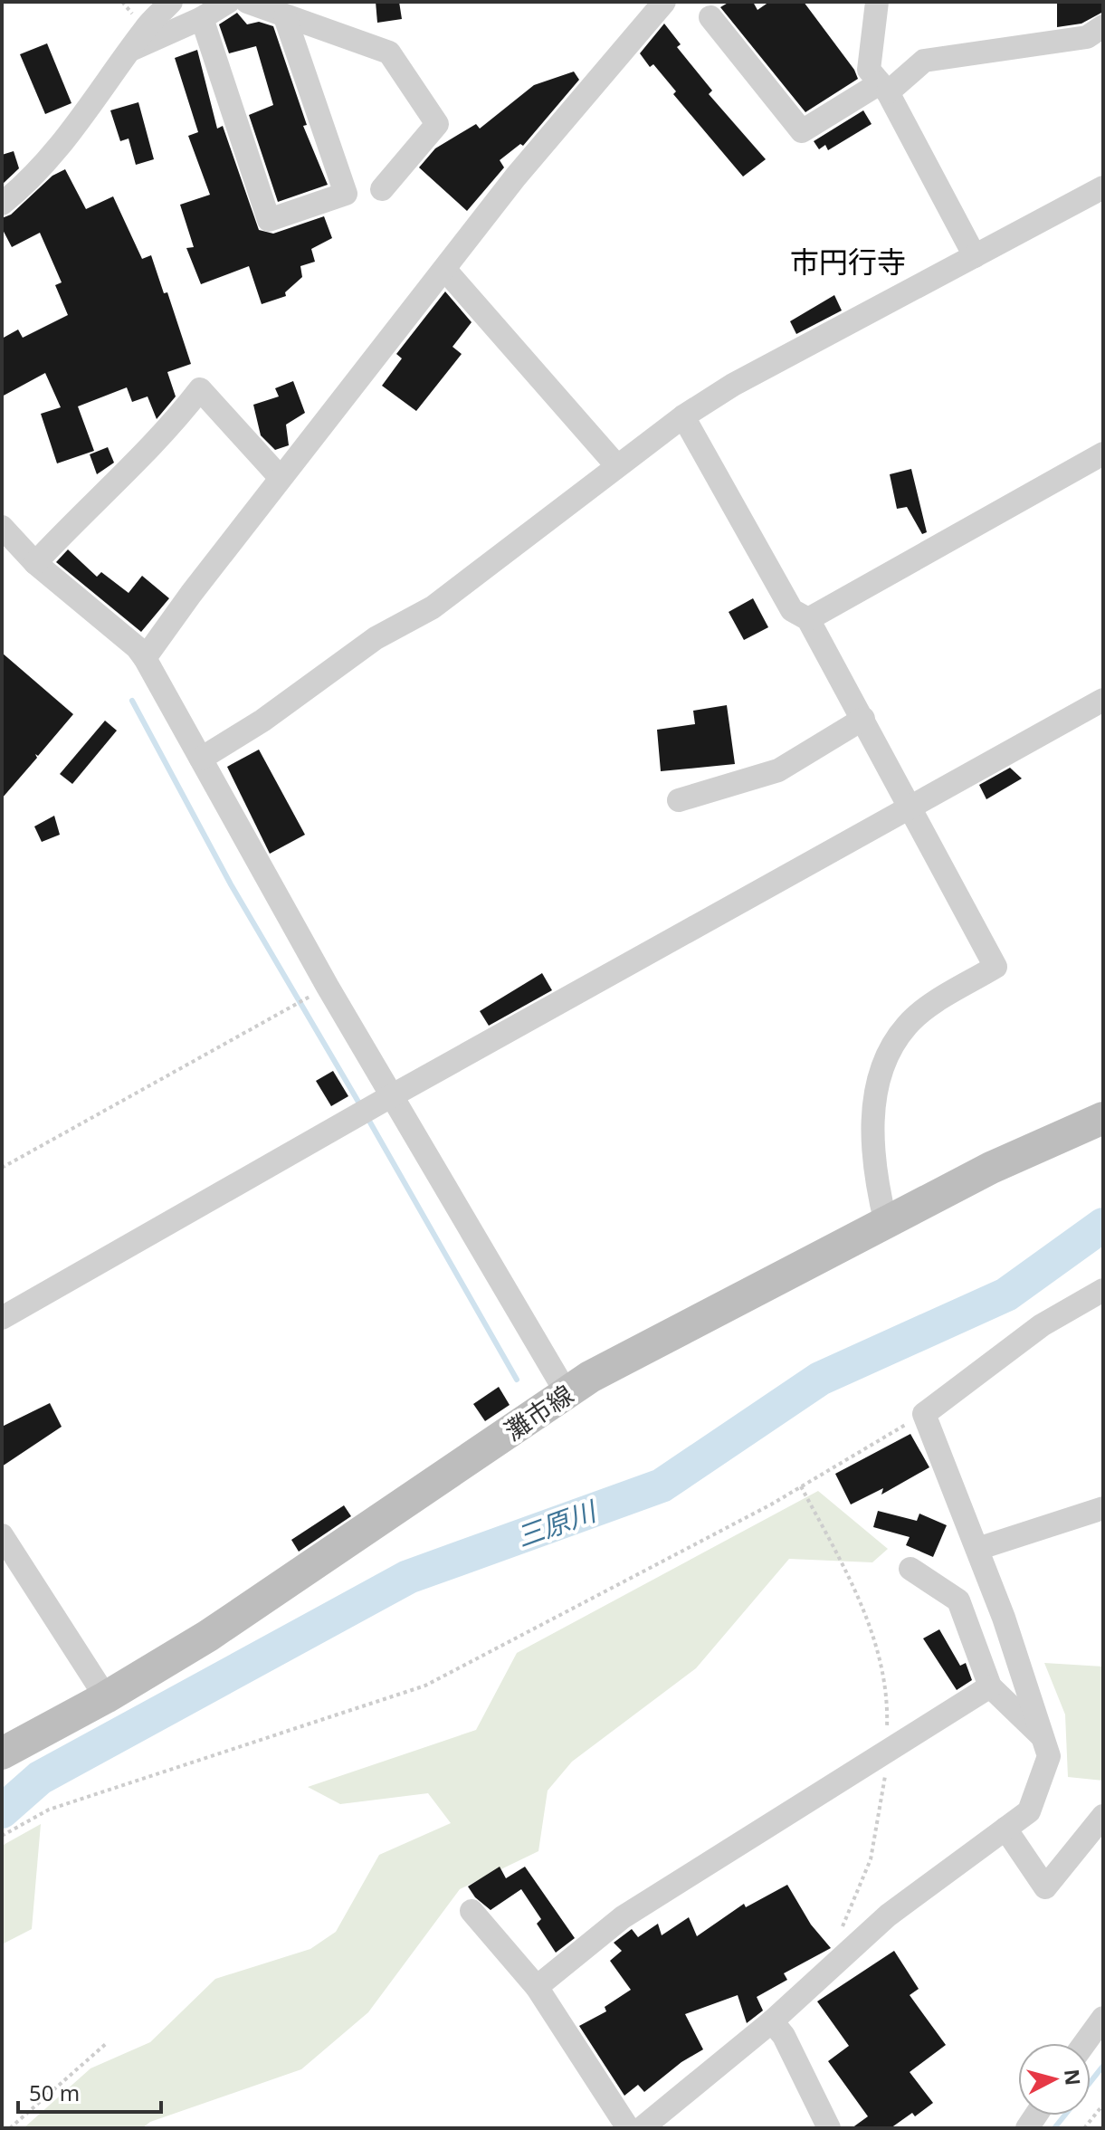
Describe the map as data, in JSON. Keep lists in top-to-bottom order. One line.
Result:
{"streets":{"main road":["灘市線"]},"districts":["市円行寺"],"water":["三原川"],"scale_bar":"50 m","north":"right"}
